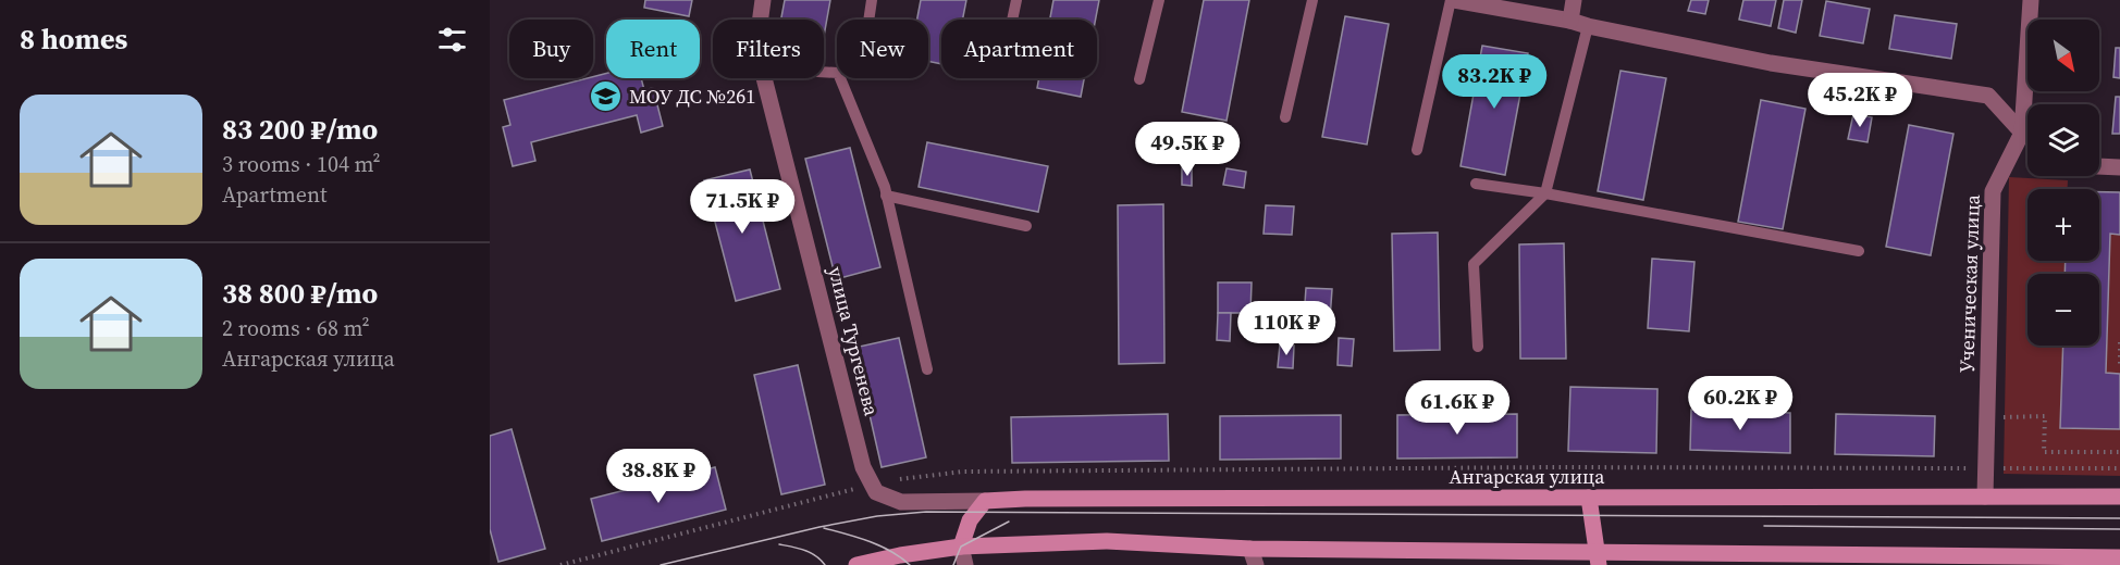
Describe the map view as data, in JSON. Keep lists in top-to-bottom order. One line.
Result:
{"streets":{"main road":["Ангарская улица"],"street":["Ученическая улица","улица Тургенева"]},"crossings":[["Ученическая улица","Ангарская улица"]],"places":{"school or university":["МОУ ДС №261"]},"north":"bottom right","page":{"heading":"8 homes","map_buttons":["+","−"],"chip":["Buy","Rent","Filters","New","Apartment"],"price":["83.2K ₽","45.2K ₽","49.5K ₽","71.5K ₽","110K ₽","60.2K ₽","61.6K ₽","38.8K ₽"],"list":[{"name":"83 200 ₽/mo","note":"3 rooms · 104 m² · Apartment"},{"name":"38 800 ₽/mo","note":"2 rooms · 68 m² · Ангарская улица"}]}}
